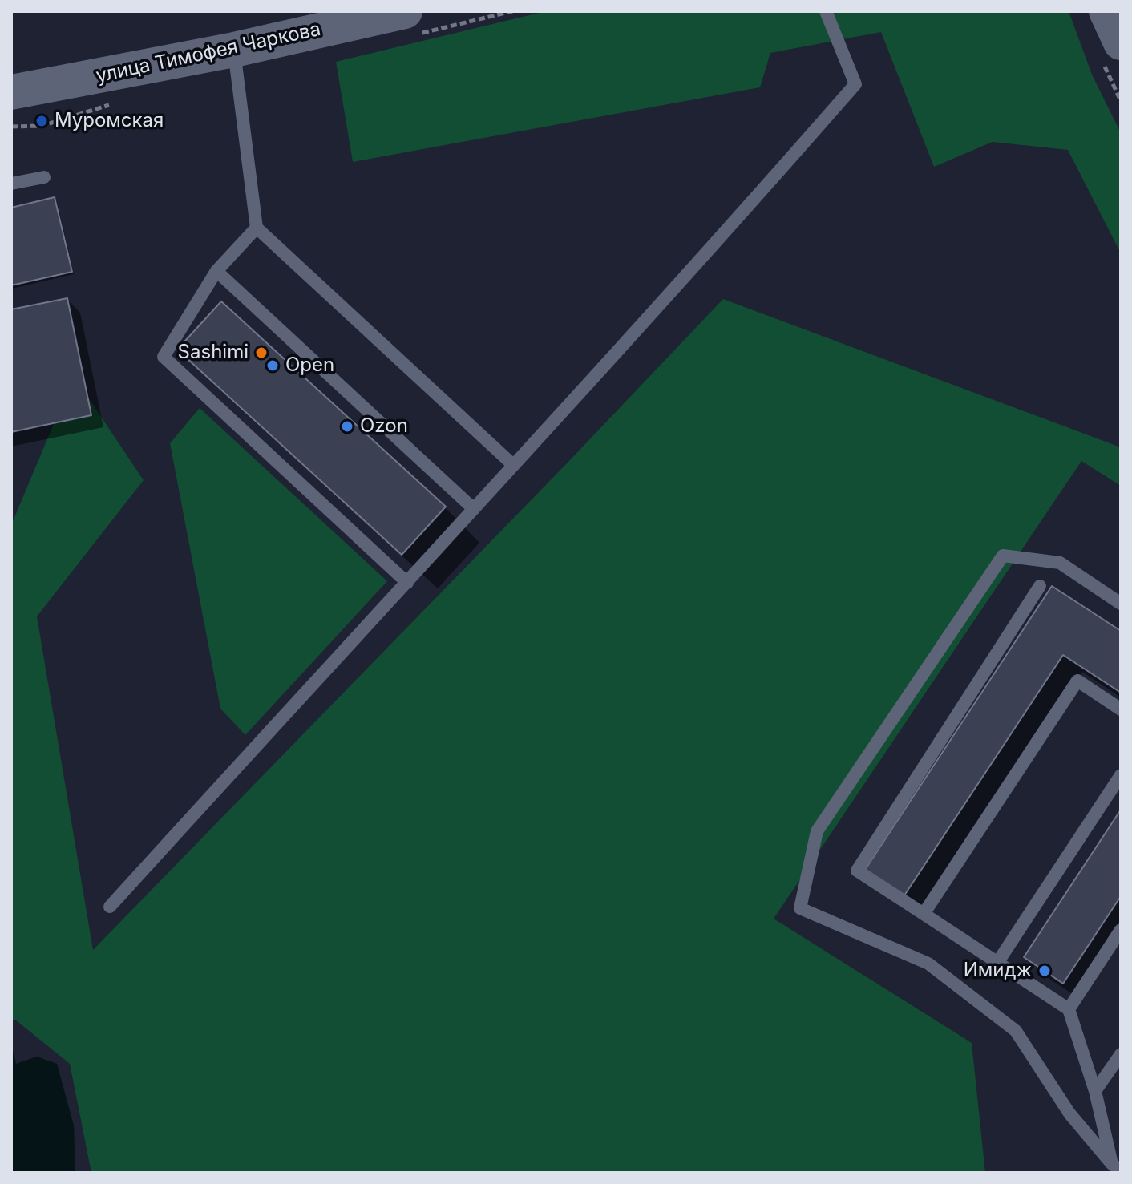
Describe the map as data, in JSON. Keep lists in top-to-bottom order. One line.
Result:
{"streets":{"main road":["улица Тимофея Чаркова"]},"places":["Муромская","Sashimi","Open","Ozon","Имидж"]}
